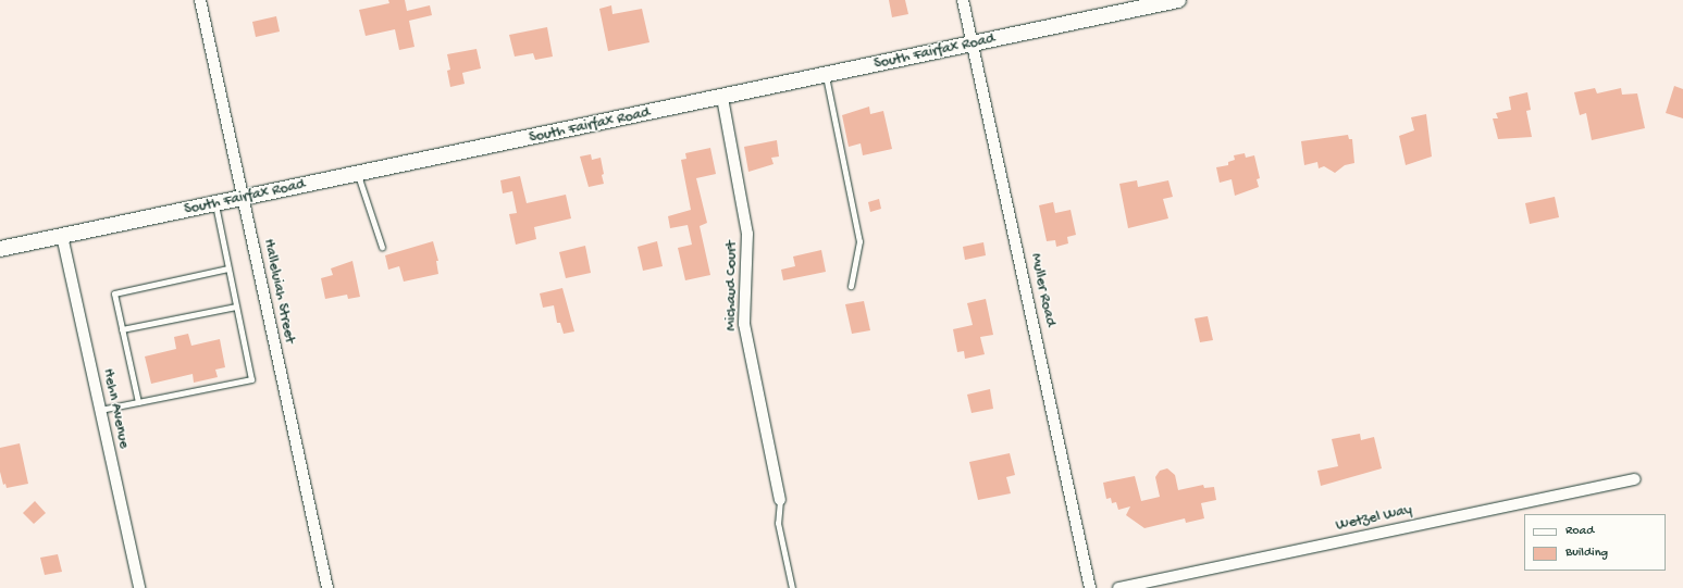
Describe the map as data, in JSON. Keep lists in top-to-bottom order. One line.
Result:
{"streets":{"street":["South Fairfax Road","Michaud Court","Muller Road","Halleluiah Street","Hehn Avenue","Wetzel Way"]},"crossings":[["South Fairfax Road","Michaud Court"],["South Fairfax Road","Muller Road"],["South Fairfax Road","Halleluiah Street"],["South Fairfax Road","Hehn Avenue"]],"legend":["Road","Building"]}
